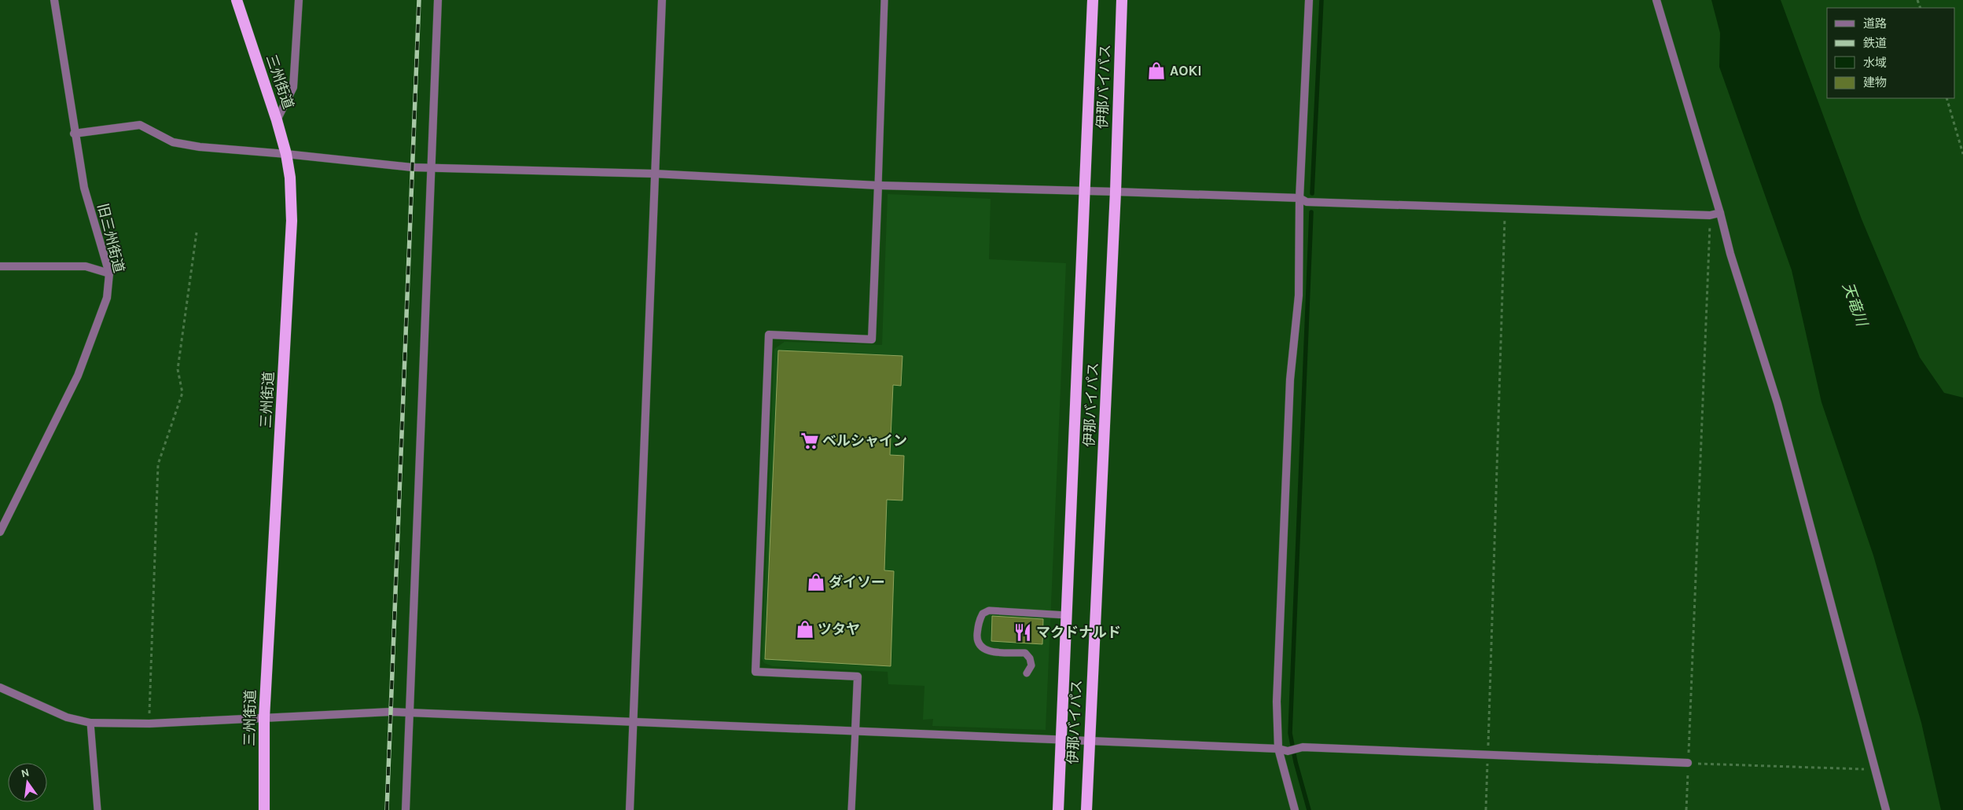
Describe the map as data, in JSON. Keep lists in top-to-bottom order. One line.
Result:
{"streets":{"highway":["三州街道","伊那バイパス"],"street":["旧三州街道"]},"water":["天竜川"],"places":{"shop":["AOKI","ダイソー","ツタヤ"],"supermarket":["ベルシャイン"],"restaurant":["マクドナルド"]},"legend":["道路","鉄道","水域","建物"],"north":"top"}
